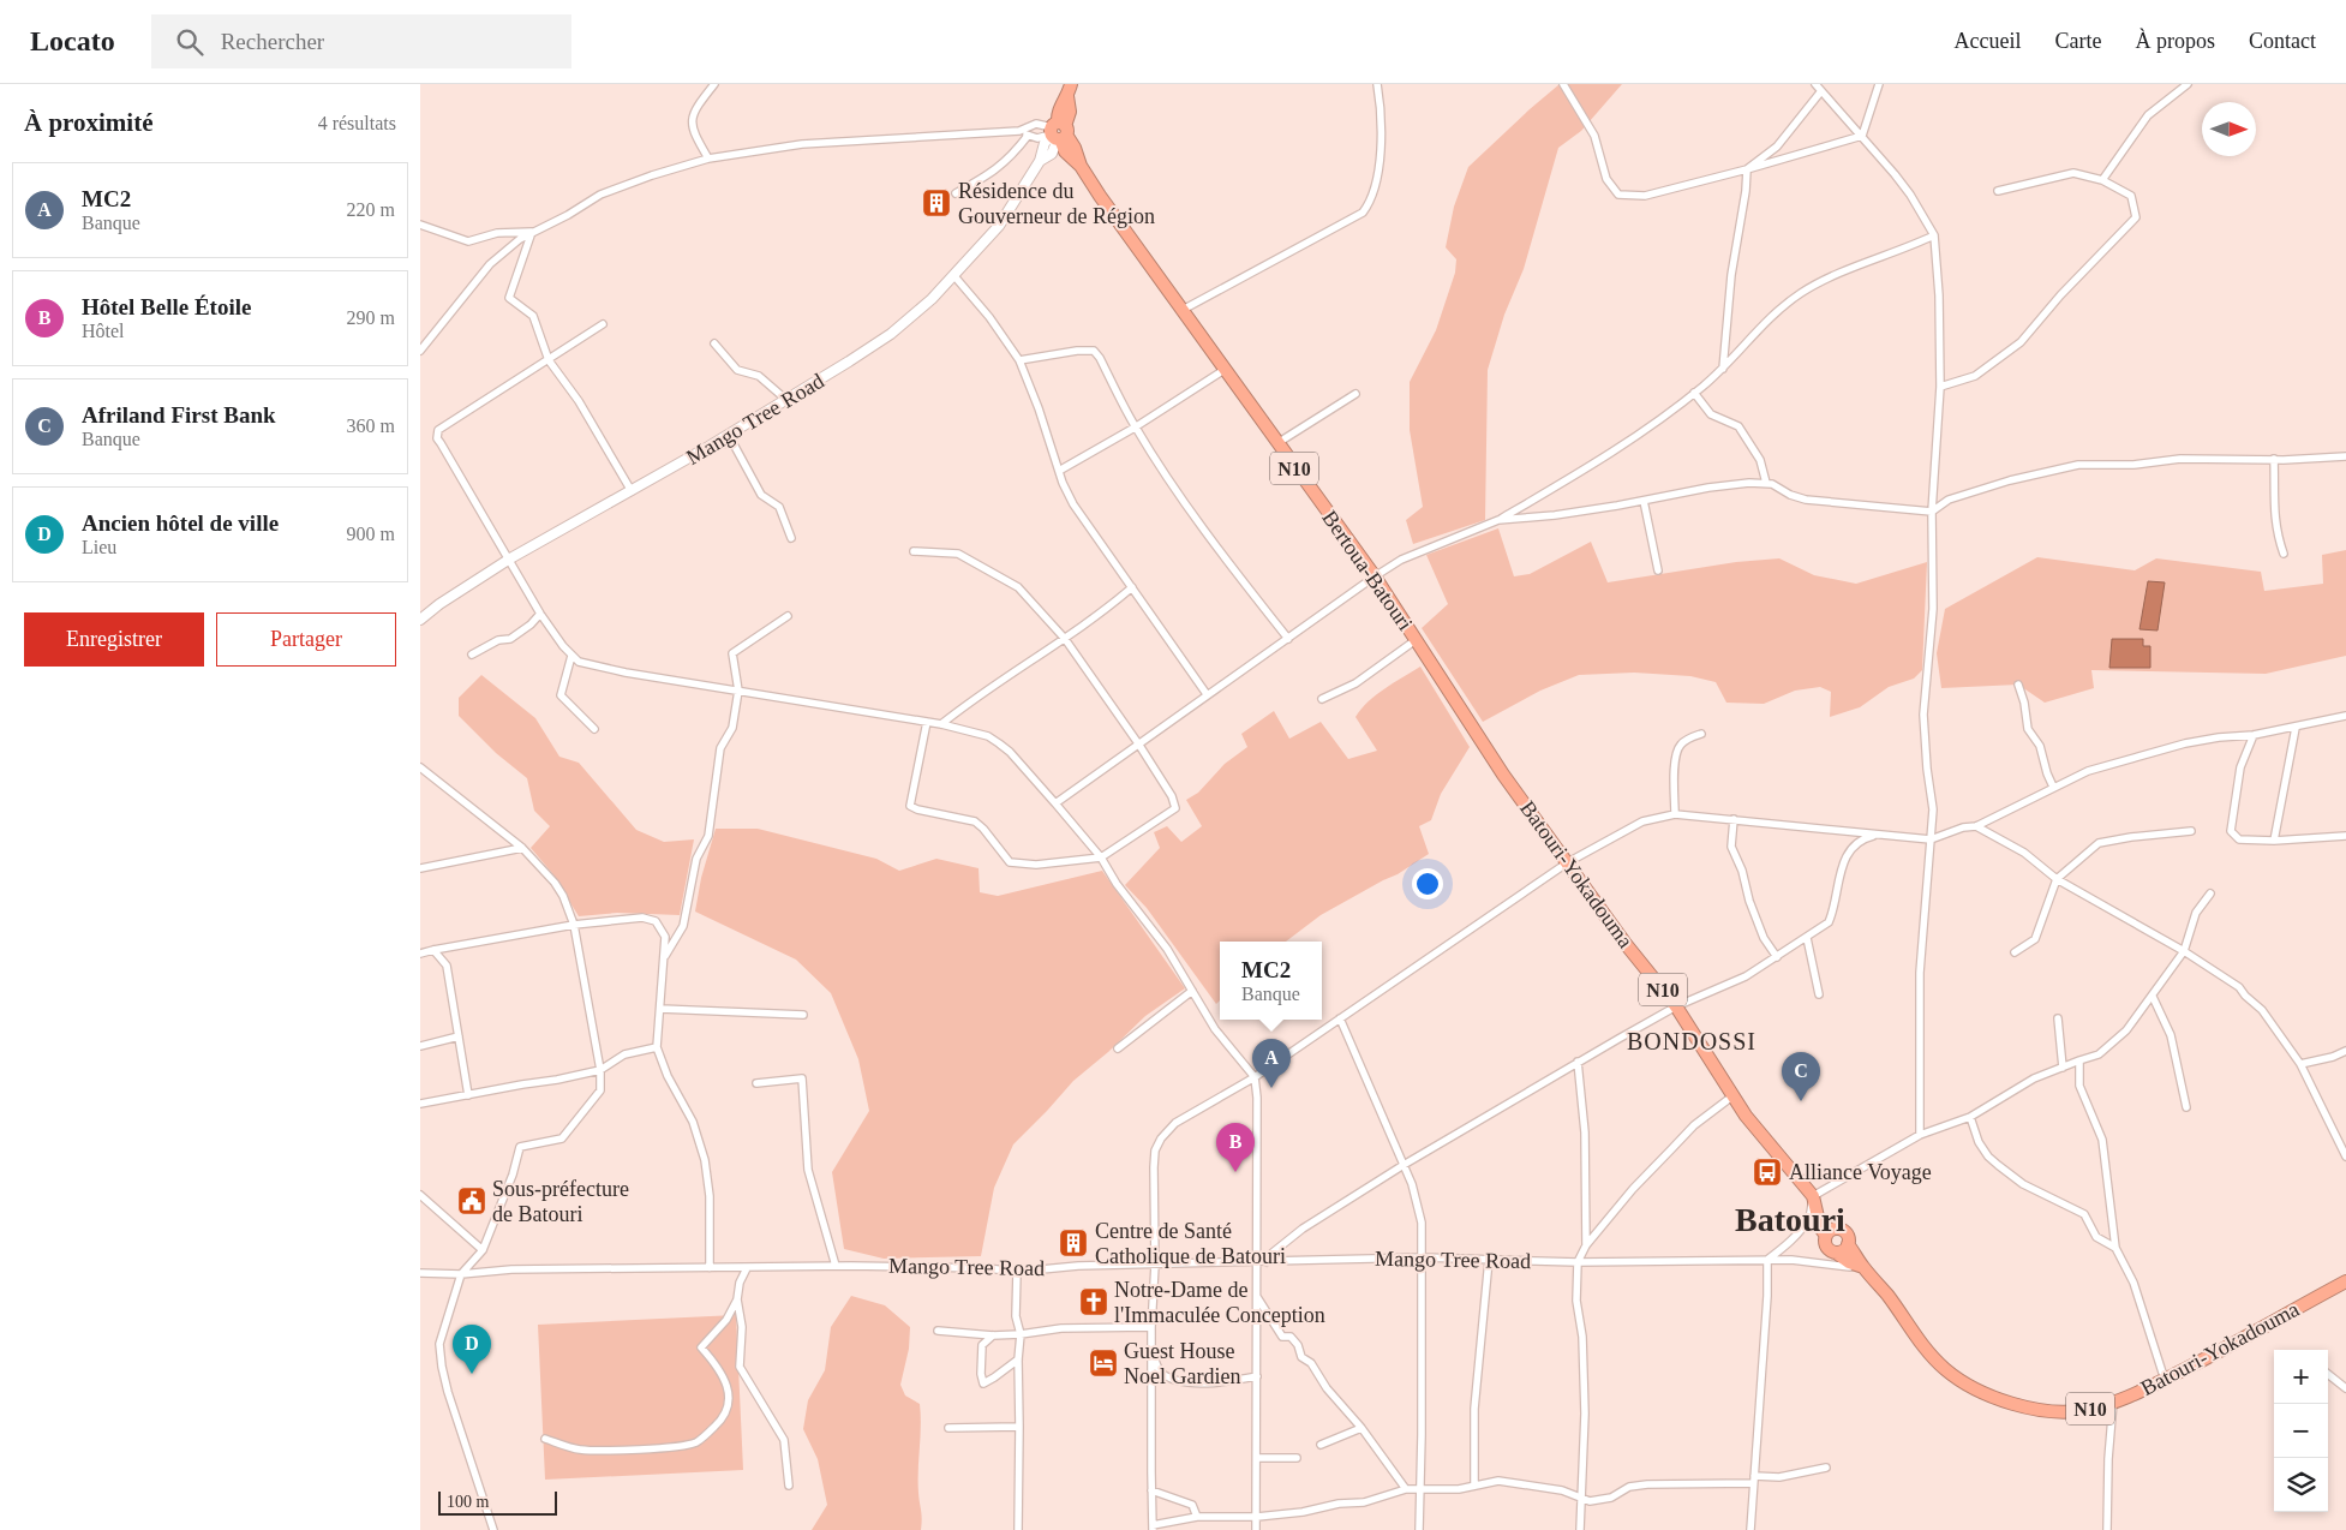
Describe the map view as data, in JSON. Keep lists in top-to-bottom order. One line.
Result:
{"streets":{"highway":["N10","Bertoua-Batouri","Batouri-Yokadouma"],"main road":["Mango Tree Road"]},"crossings":[["Mango Tree Road","Bertoua-Batouri"],["Mango Tree Road","Batouri-Yokadouma"],["Bertoua-Batouri","Batouri-Yokadouma"]],"districts":["BONDOSSI","Batouri"],"places":{"building":["Résidence du Gouverneur de Région","Centre de Santé Catholique de Batouri"],"bus stop":["Alliance Voyage"],"public building":["Sous-préfecture de Batouri"],"church":["Notre-Dame de l'Immaculée Conception"],"hotel":["Guest House Noel Gardien"]},"scale_bar":"100 m","north":"right","page":{"header":"Locato","search":"Rechercher","nav":["Accueil","Carte","À propos","Contact"],"heading":["À proximité","4 résultats"],"list":[{"mark":"A","name":"MC2","note":"Banque","value":"220 m"},{"mark":"B","name":"Hôtel Belle Étoile","note":"Hôtel","value":"290 m"},{"mark":"C","name":"Afriland First Bank","note":"Banque","value":"360 m"},{"mark":"D","name":"Ancien hôtel de ville","note":"Lieu","value":"900 m"}],"buttons":["Enregistrer","Partager"],"popup":["MC2","Banque"],"pins":["A","C","B","D"],"map_buttons":["+","−"],"scale":"100 m"}}
